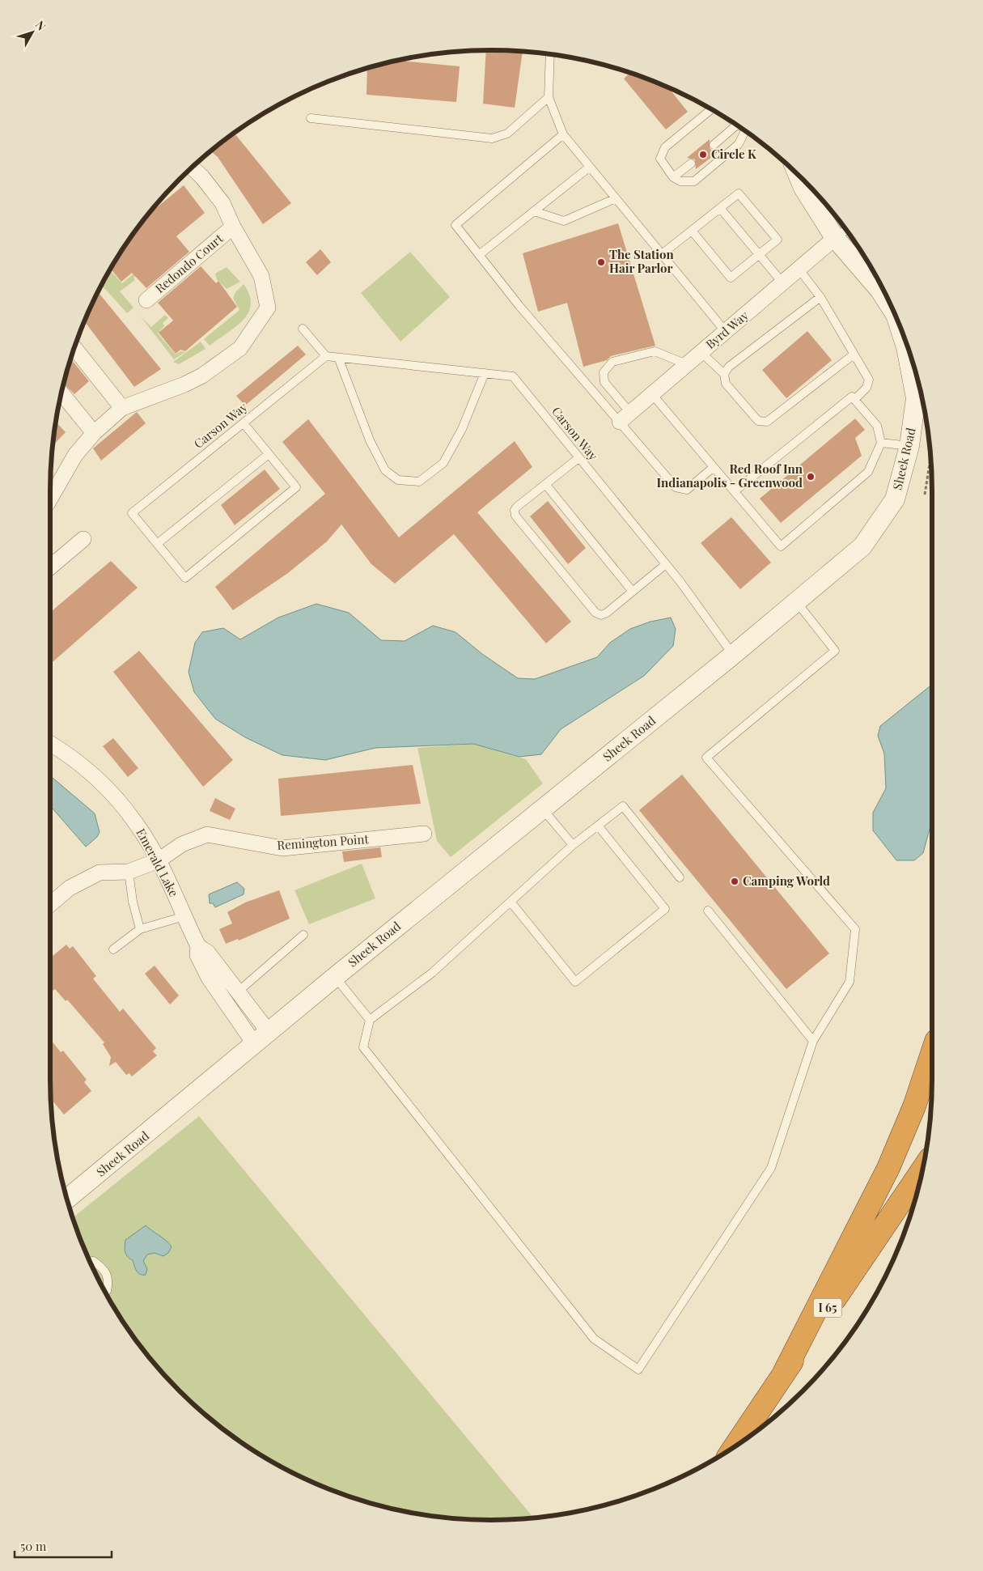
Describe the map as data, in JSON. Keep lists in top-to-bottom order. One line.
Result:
{"streets":{"highway":["I 65"],"street":["Redondo Court","Byrd Way","Sheek Road","Remington Point","Emerald Lake"],"lane":["Carson Way"]},"crossings":[["Byrd Way","Sheek Road"],["Carson Way","Sheek Road"],["Sheek Road","Emerald Lake"],["Remington Point","Emerald Lake"]],"places":["Circle K","The Station Hair Parlor","Red Roof Inn Indianapolis - Greenwood","Camping World"],"scale_bar":"50 m","north":"top right"}
